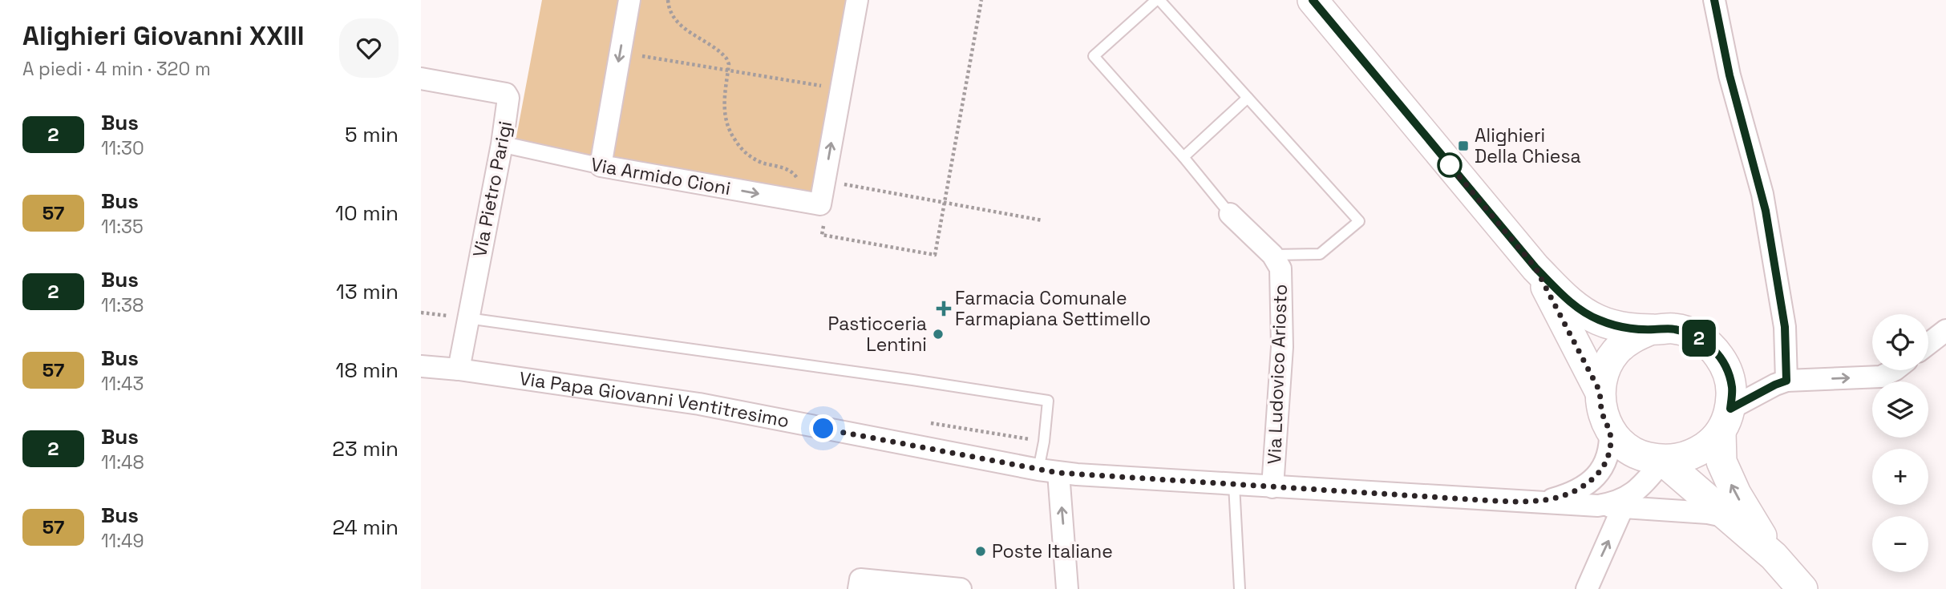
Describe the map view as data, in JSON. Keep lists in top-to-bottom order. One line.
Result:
{"streets":{"street":["Via Armido Cioni","Via Pietro Parigi","Via Ludovico Ariosto","Via Papa Giovanni Ventitresimo"]},"crossings":[["Via Armido Cioni","Via Pietro Parigi"],["Via Pietro Parigi","Via Papa Giovanni Ventitresimo"],["Via Ludovico Ariosto","Via Papa Giovanni Ventitresimo"]],"one_way":["Via Armido Cioni"],"places":{"transit":["Alighieri Della Chiesa"],"health":["Farmacia Comunale Farmapiana Settimello"],"other":["Pasticceria Lentini","Poste Italiane"]},"lines":["bus line 2"],"page":{"heading":["Alighieri Giovanni XXIII","A piedi · 4 min · 320 m"],"on_map":"2","list":[{"mark":"2","name":"Bus","note":"11:30","value":"5 min"},{"mark":"57","name":"Bus","note":"11:35","value":"10 min"},{"mark":"2","name":"Bus","note":"11:38","value":"13 min"},{"mark":"57","name":"Bus","note":"11:43","value":"18 min"},{"mark":"2","name":"Bus","note":"11:48","value":"23 min"},{"mark":"57","name":"Bus","note":"11:49","value":"24 min"}],"map_buttons":["+","−"]}}
